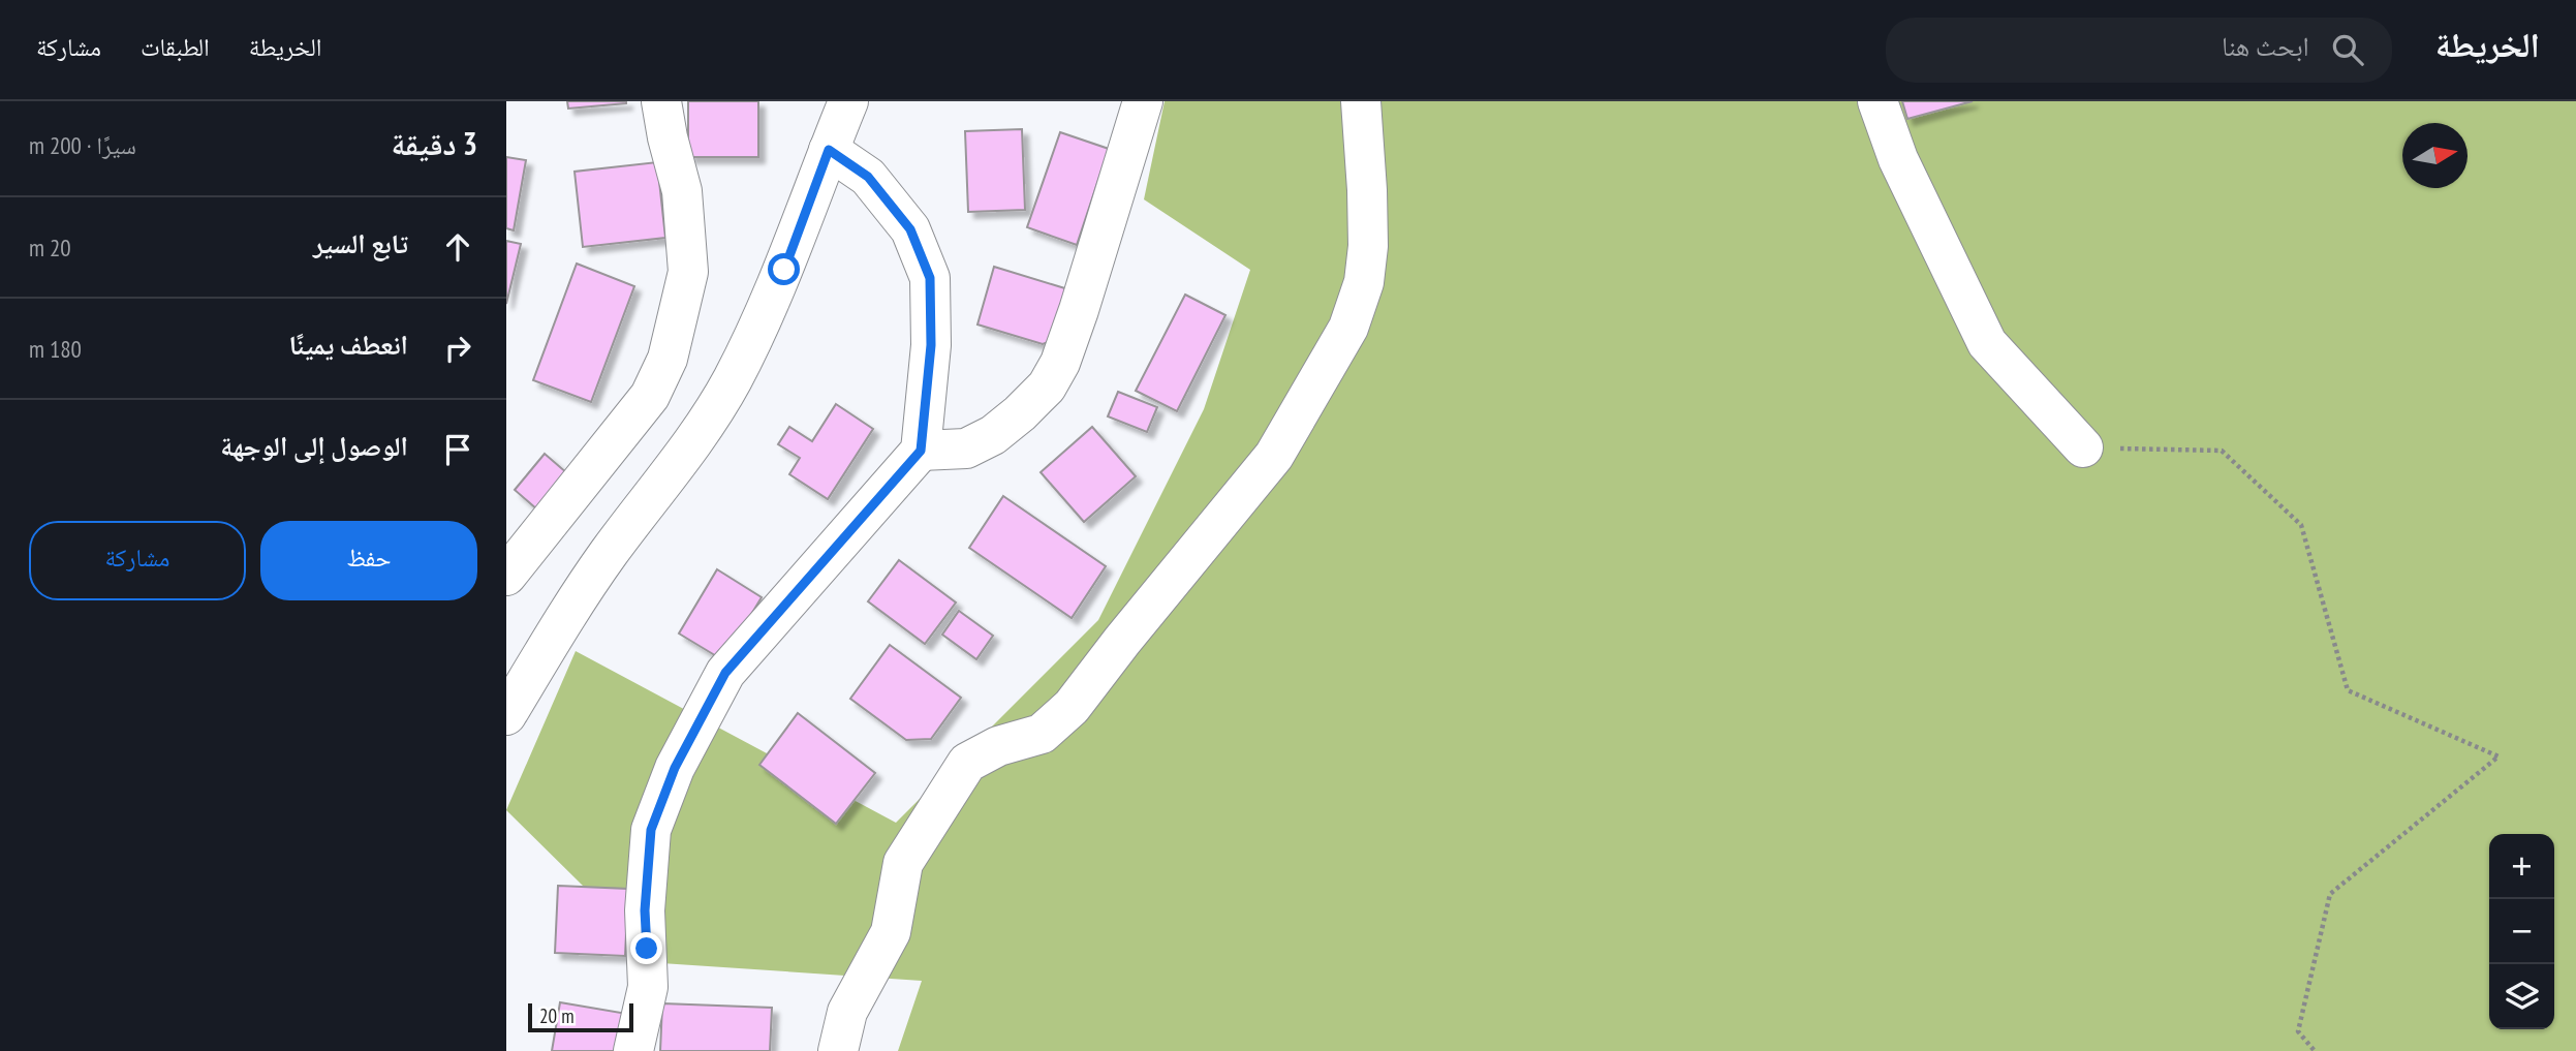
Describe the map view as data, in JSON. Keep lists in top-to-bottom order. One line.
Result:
{"scale_bar":"20 m","north":"right","page":{"header":"الخريطة","search":"ابحث هنا","nav":["الخريطة","الطبقات","مشاركة"],"heading":["3 دقيقة","سيرًا · 200 m"],"list":[["تابع السير","20 m"],["انعطف يمينًا","180 m"],"الوصول إلى الوجهة"],"buttons":["حفظ","مشاركة"],"map_buttons":["+","−"],"scale":"20 m"}}
